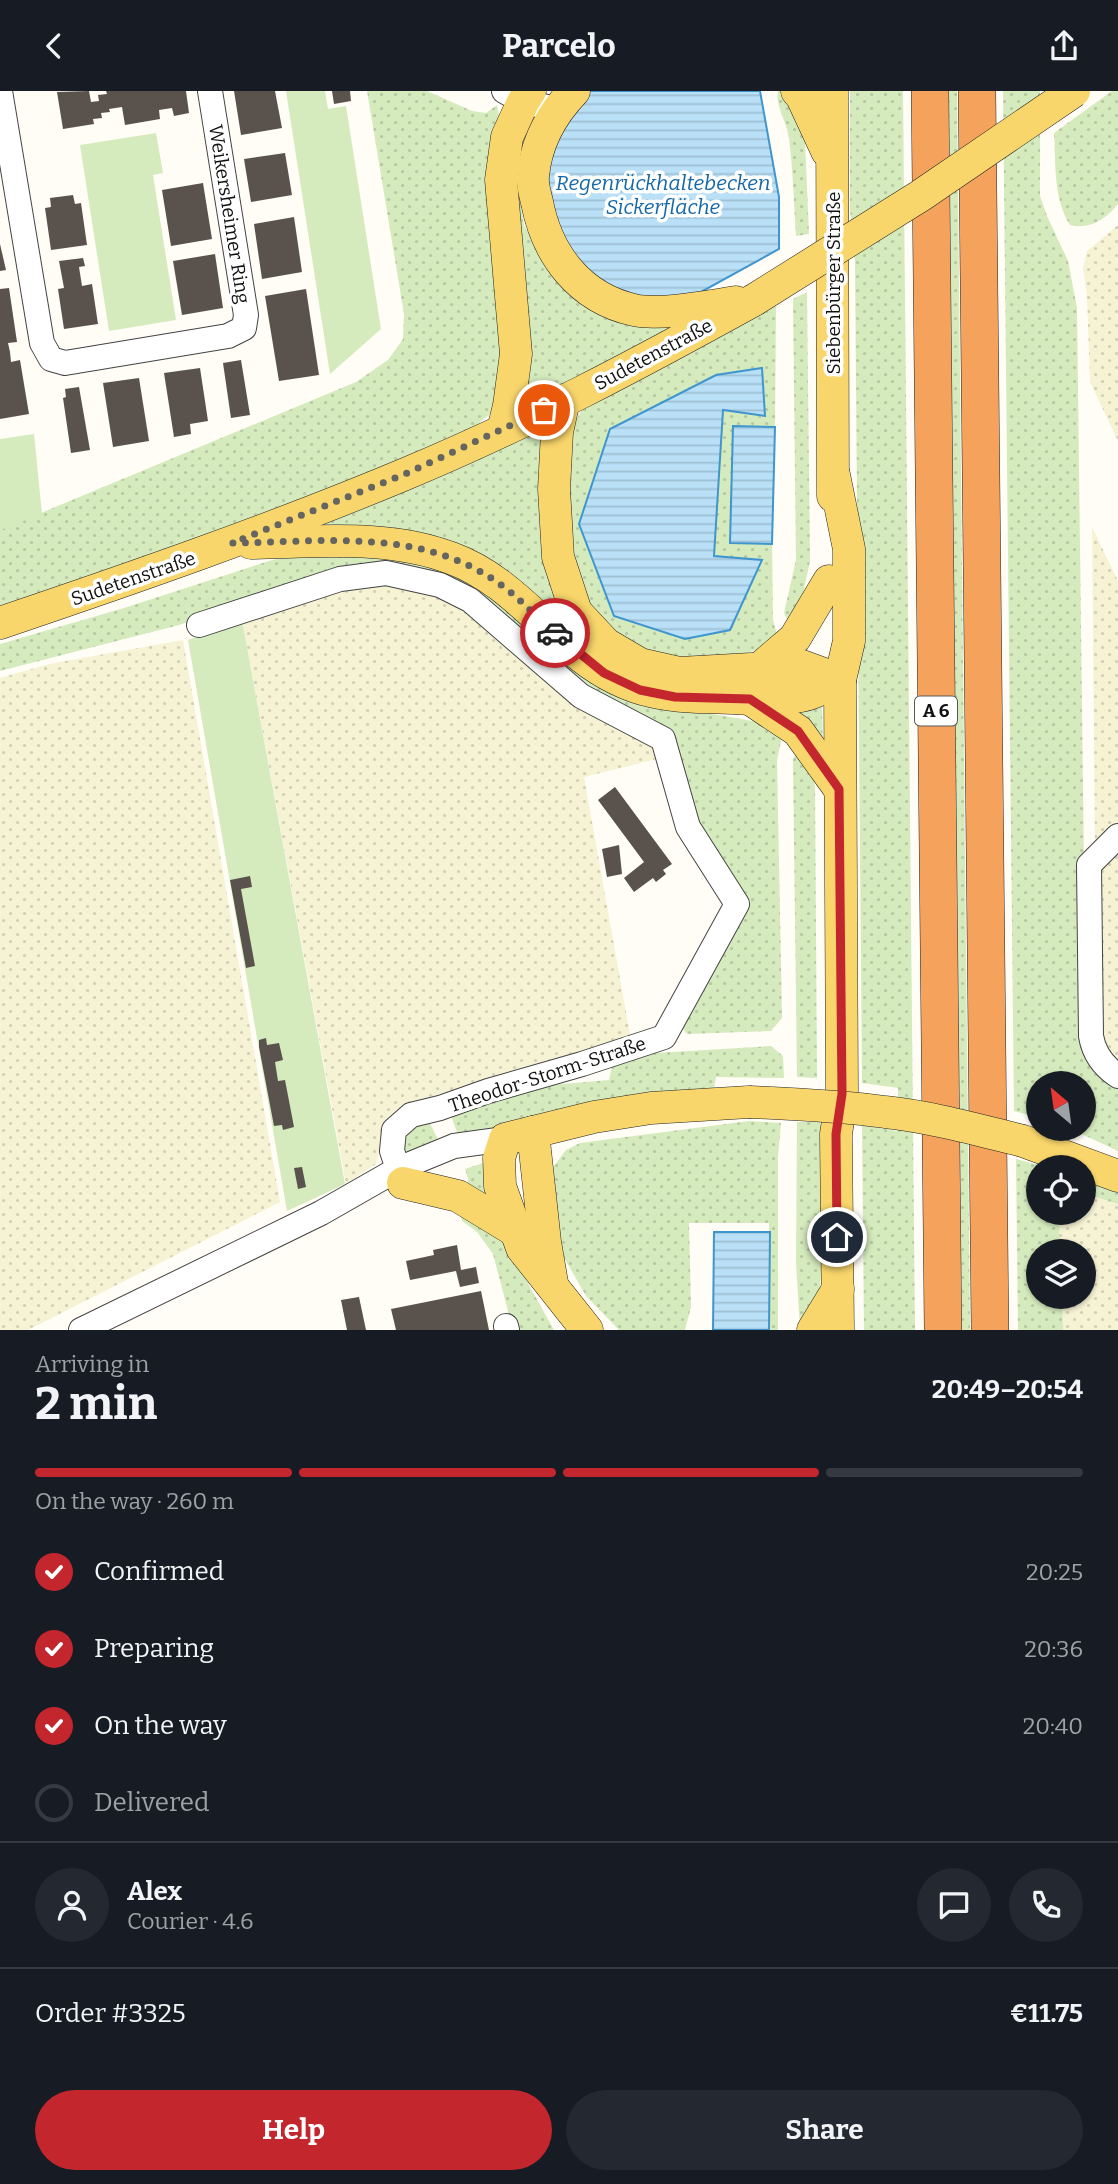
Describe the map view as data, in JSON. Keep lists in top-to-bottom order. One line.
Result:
{"streets":{"highway":["A 6"],"main road":["Siebenbürger Straße","Sudetenstraße"],"street":["Weikersheimer Ring","Theodor-Storm-Straße"]},"water":["Regenrückhaltebecken Sickerfläche"],"north":"top left","page":{"header":"Parcelo","heading":["2 min","Arriving in","20:49–20:54"],"panel":["Alex","Courier · 4.6","Order #3325","€11.75"],"bar":"On the way · 260 m","list":[["Confirmed","20:25"],["Preparing","20:36"],["On the way","20:40"],"Delivered"],"buttons":["Help","Share"]}}
